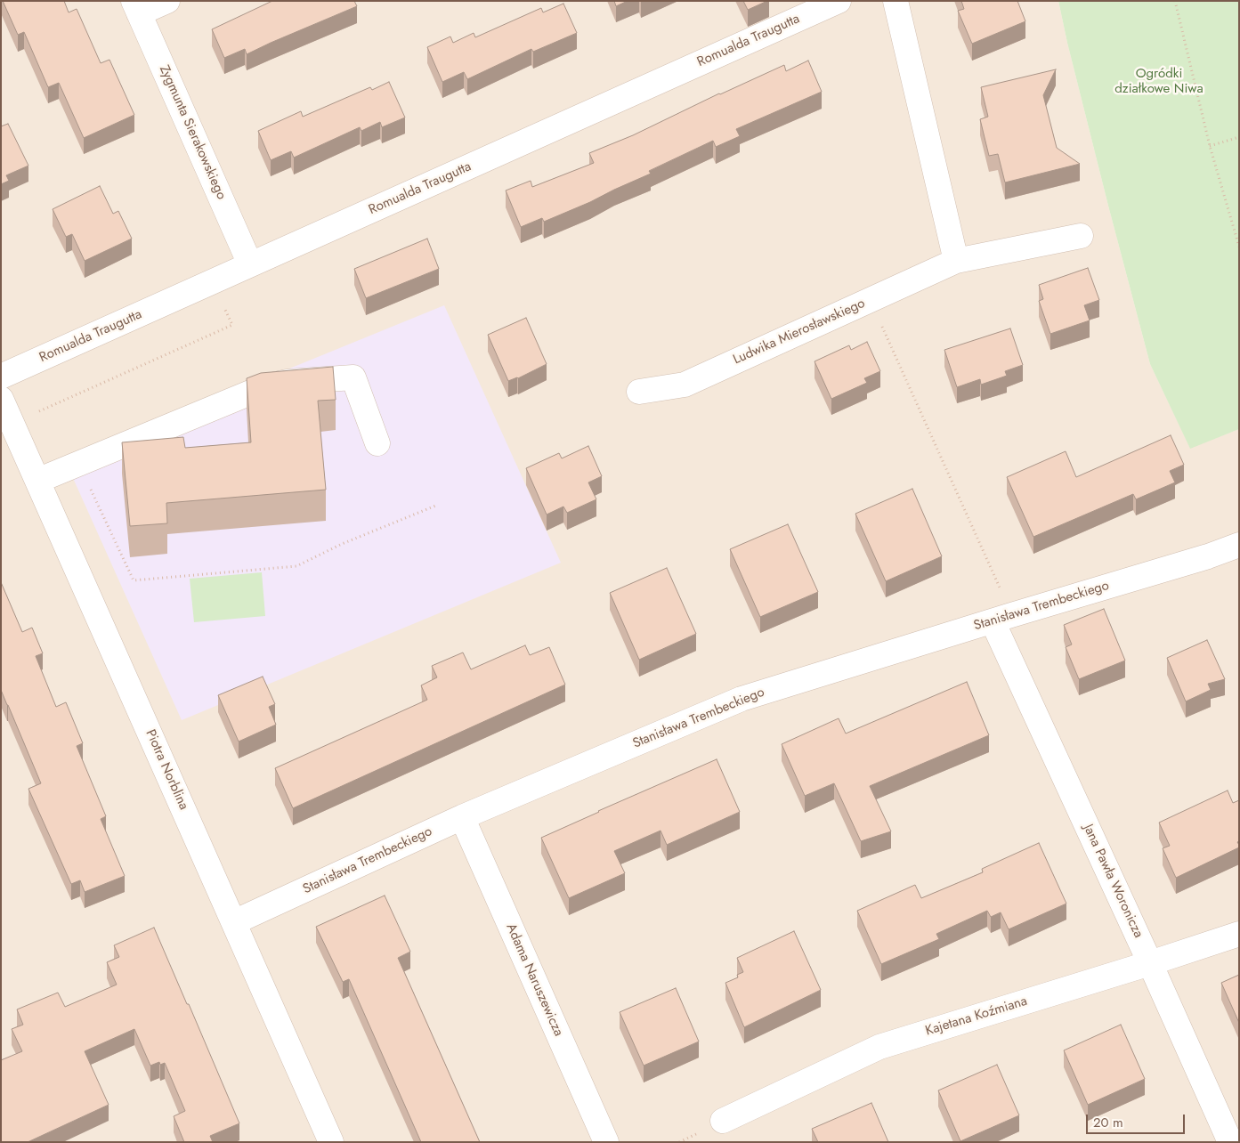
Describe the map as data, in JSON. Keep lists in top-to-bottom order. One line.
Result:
{"streets":{"street":["Romualda Traugutta","Zygmunta Sierakowskiego","Ludwika Mierosławskiego","Stanisława Trembeckiego","Piotra Norblina","Jana Pawła Woronicza","Adama Naruszewicza","Kajetana Koźmiana"]},"crossings":[["Romualda Traugutta","Zygmunta Sierakowskiego"],["Stanisława Trembeckiego","Piotra Norblina"],["Stanisława Trembeckiego","Jana Pawła Woronicza"],["Stanisława Trembeckiego","Adama Naruszewicza"],["Jana Pawła Woronicza","Kajetana Koźmiana"]],"parks":["Ogródki działkowe Niwa"],"scale_bar":"20 m"}
